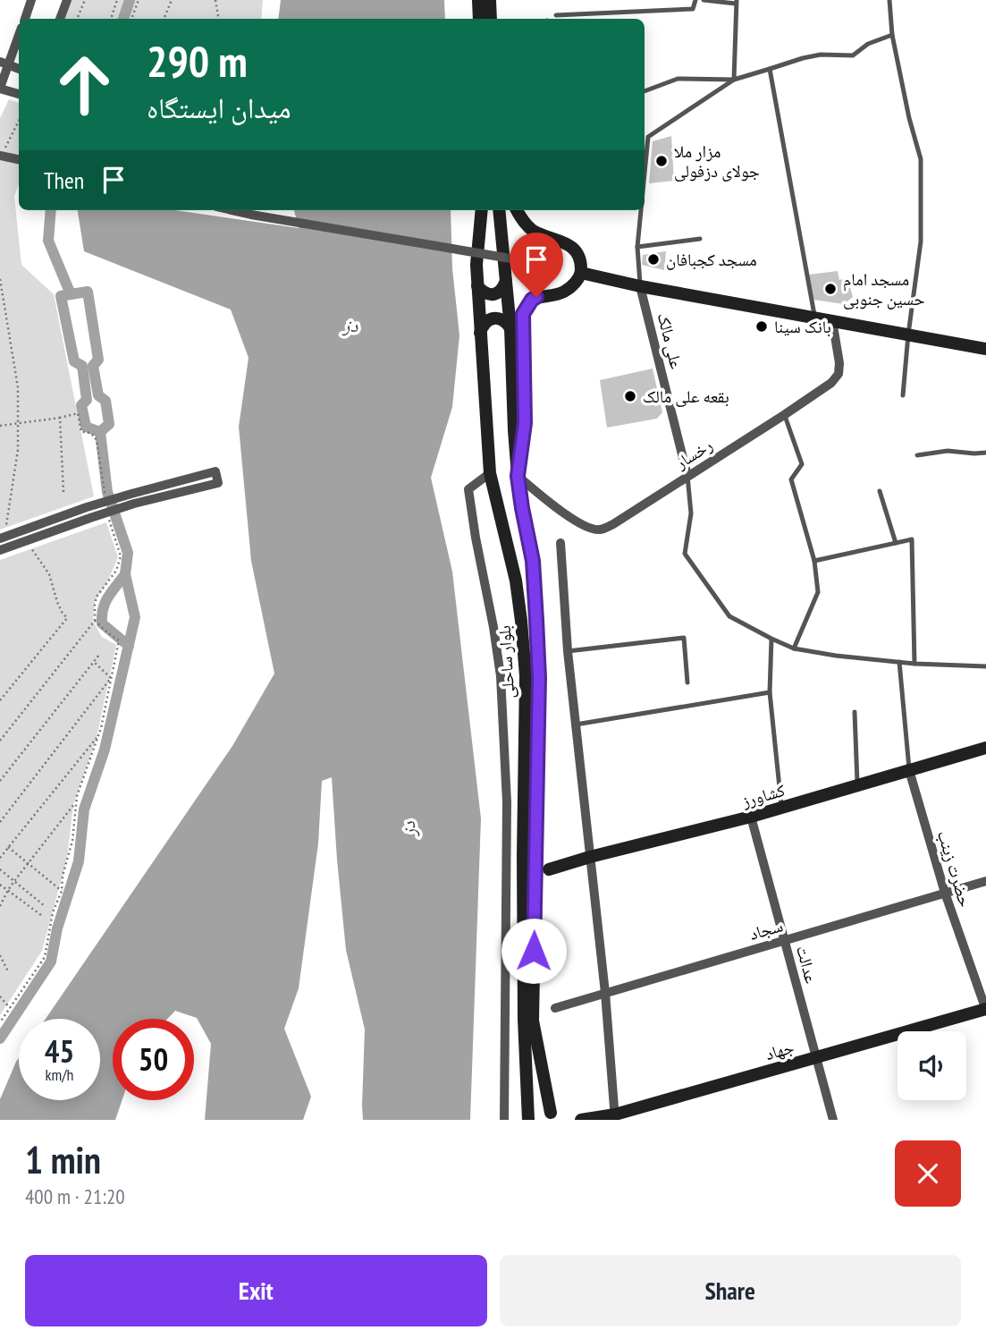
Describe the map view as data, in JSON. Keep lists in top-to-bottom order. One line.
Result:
{"streets":{"main road":["بلوار ساحلی","کشاورز","جهاد"],"street":["علی مالک","رخسار","حضرت زینب","سجاد","عدالت"]},"crossings":[["علی مالک","رخسار"],["رخسار","بلوار ساحلی"],["کشاورز","حضرت زینب"],["کشاورز","عدالت"],["حضرت زینب","سجاد"],["حضرت زینب","جهاد"],["سجاد","عدالت"],["عدالت","جهاد"]],"water":["دز"],"places":["مزار ملا جولای دزفولی","مسجد کجبافان","مسجد امام حسین جنوبی","بانک سینا","بقعه علی مالک"],"page":{"turn":["290 m","میدان ایستگاه"],"then":"Then","speed":"45 km/h","limit":"50","heading":["1 min","400 m · 21:20"],"buttons":["Exit","Share"]}}
